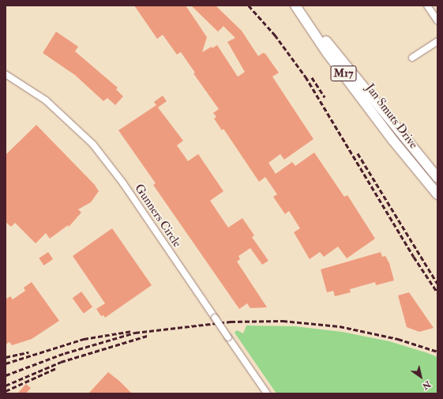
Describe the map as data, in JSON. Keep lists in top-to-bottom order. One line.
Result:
{"streets":{"main road":["M17","Jan Smuts Drive"],"street":["Gunners Circle"]},"north":"bottom right"}
